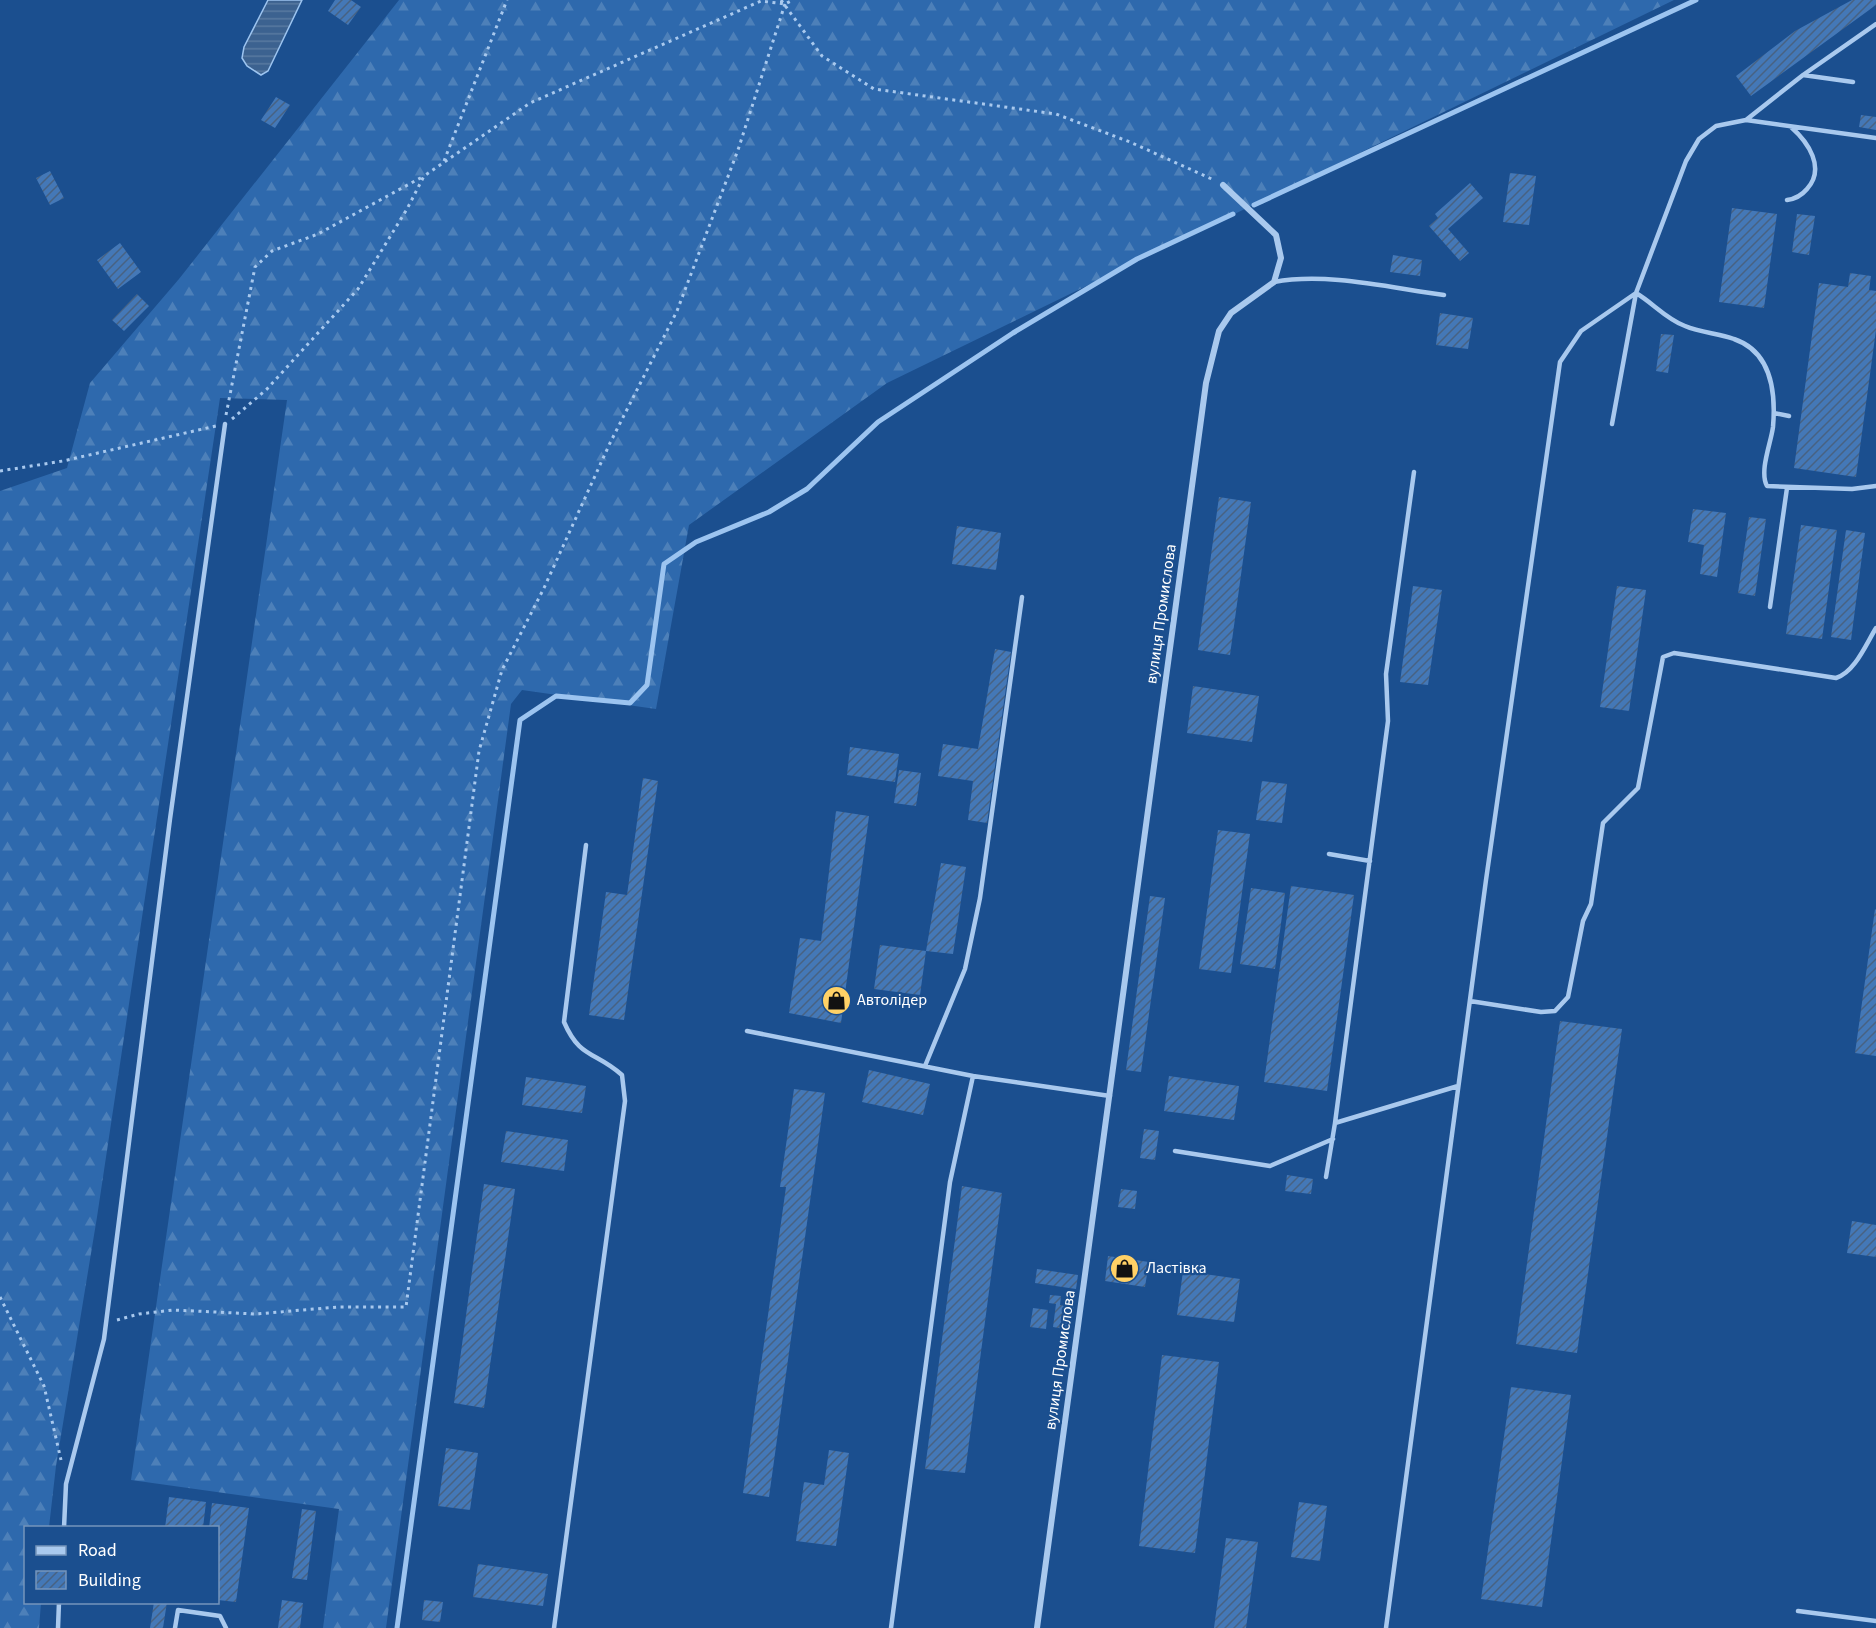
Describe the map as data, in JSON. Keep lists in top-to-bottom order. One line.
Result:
{"streets":{"street":["вулиця Промислова"]},"places":{"shop":["Автолідер","Ластівка"]},"legend":["Road","Building"]}
